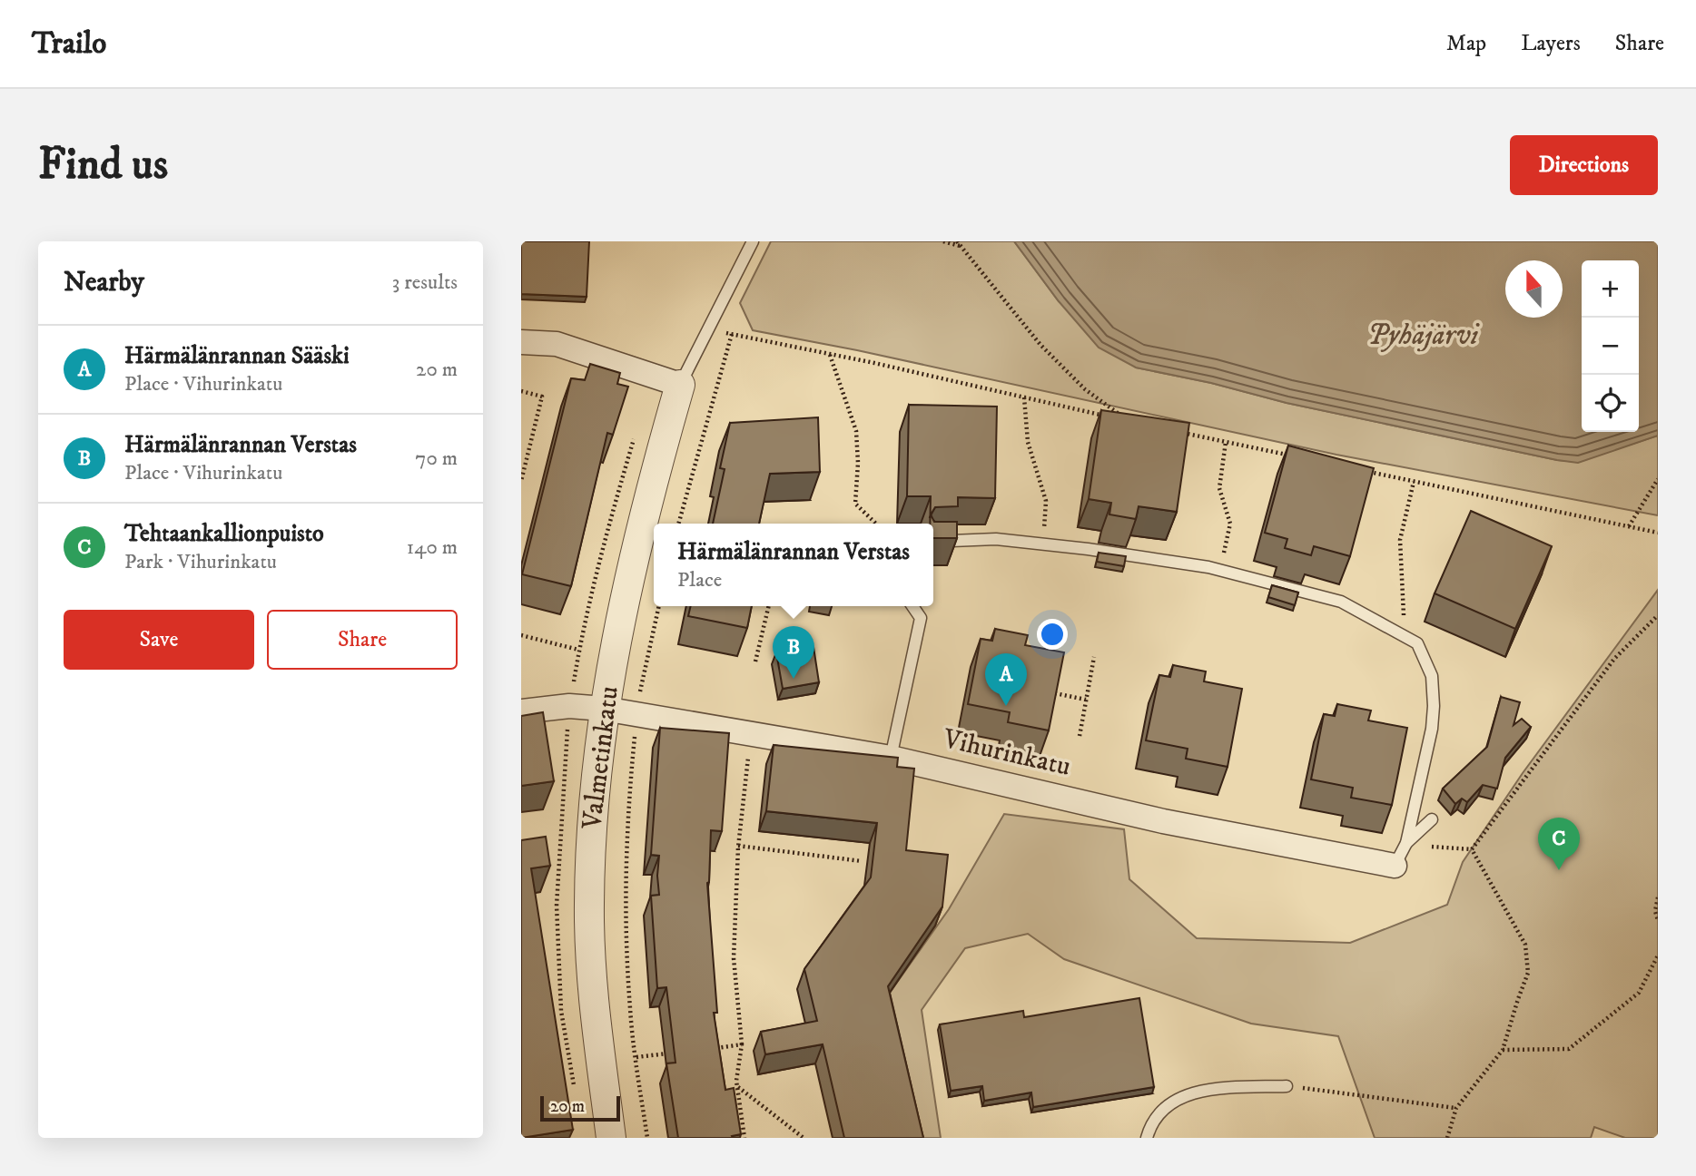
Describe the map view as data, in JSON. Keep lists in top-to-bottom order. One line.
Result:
{"streets":{"street":["Vihurinkatu","Valmetinkatu"]},"crossings":[["Vihurinkatu","Valmetinkatu"]],"water":["Pyhäjärvi"],"scale_bar":"20 m","north":"top","page":{"header":"Trailo","nav":["Map","Layers","Share"],"buttons":["Directions",["Save","Share"]],"title":"Find us","heading":["Nearby","3 results"],"map_buttons":["+","−"],"list":[{"mark":"A","name":"Härmälänrannan Sääski","note":"Place · Vihurinkatu","value":"20 m"},{"mark":"B","name":"Härmälänrannan Verstas","note":"Place · Vihurinkatu","value":"70 m"},{"mark":"C","name":"Tehtaankallionpuisto","note":"Park · Vihurinkatu","value":"140 m"}],"popup":["Härmälänrannan Verstas","Place"],"pins":["B","A","C"],"scale":"20 m"}}
